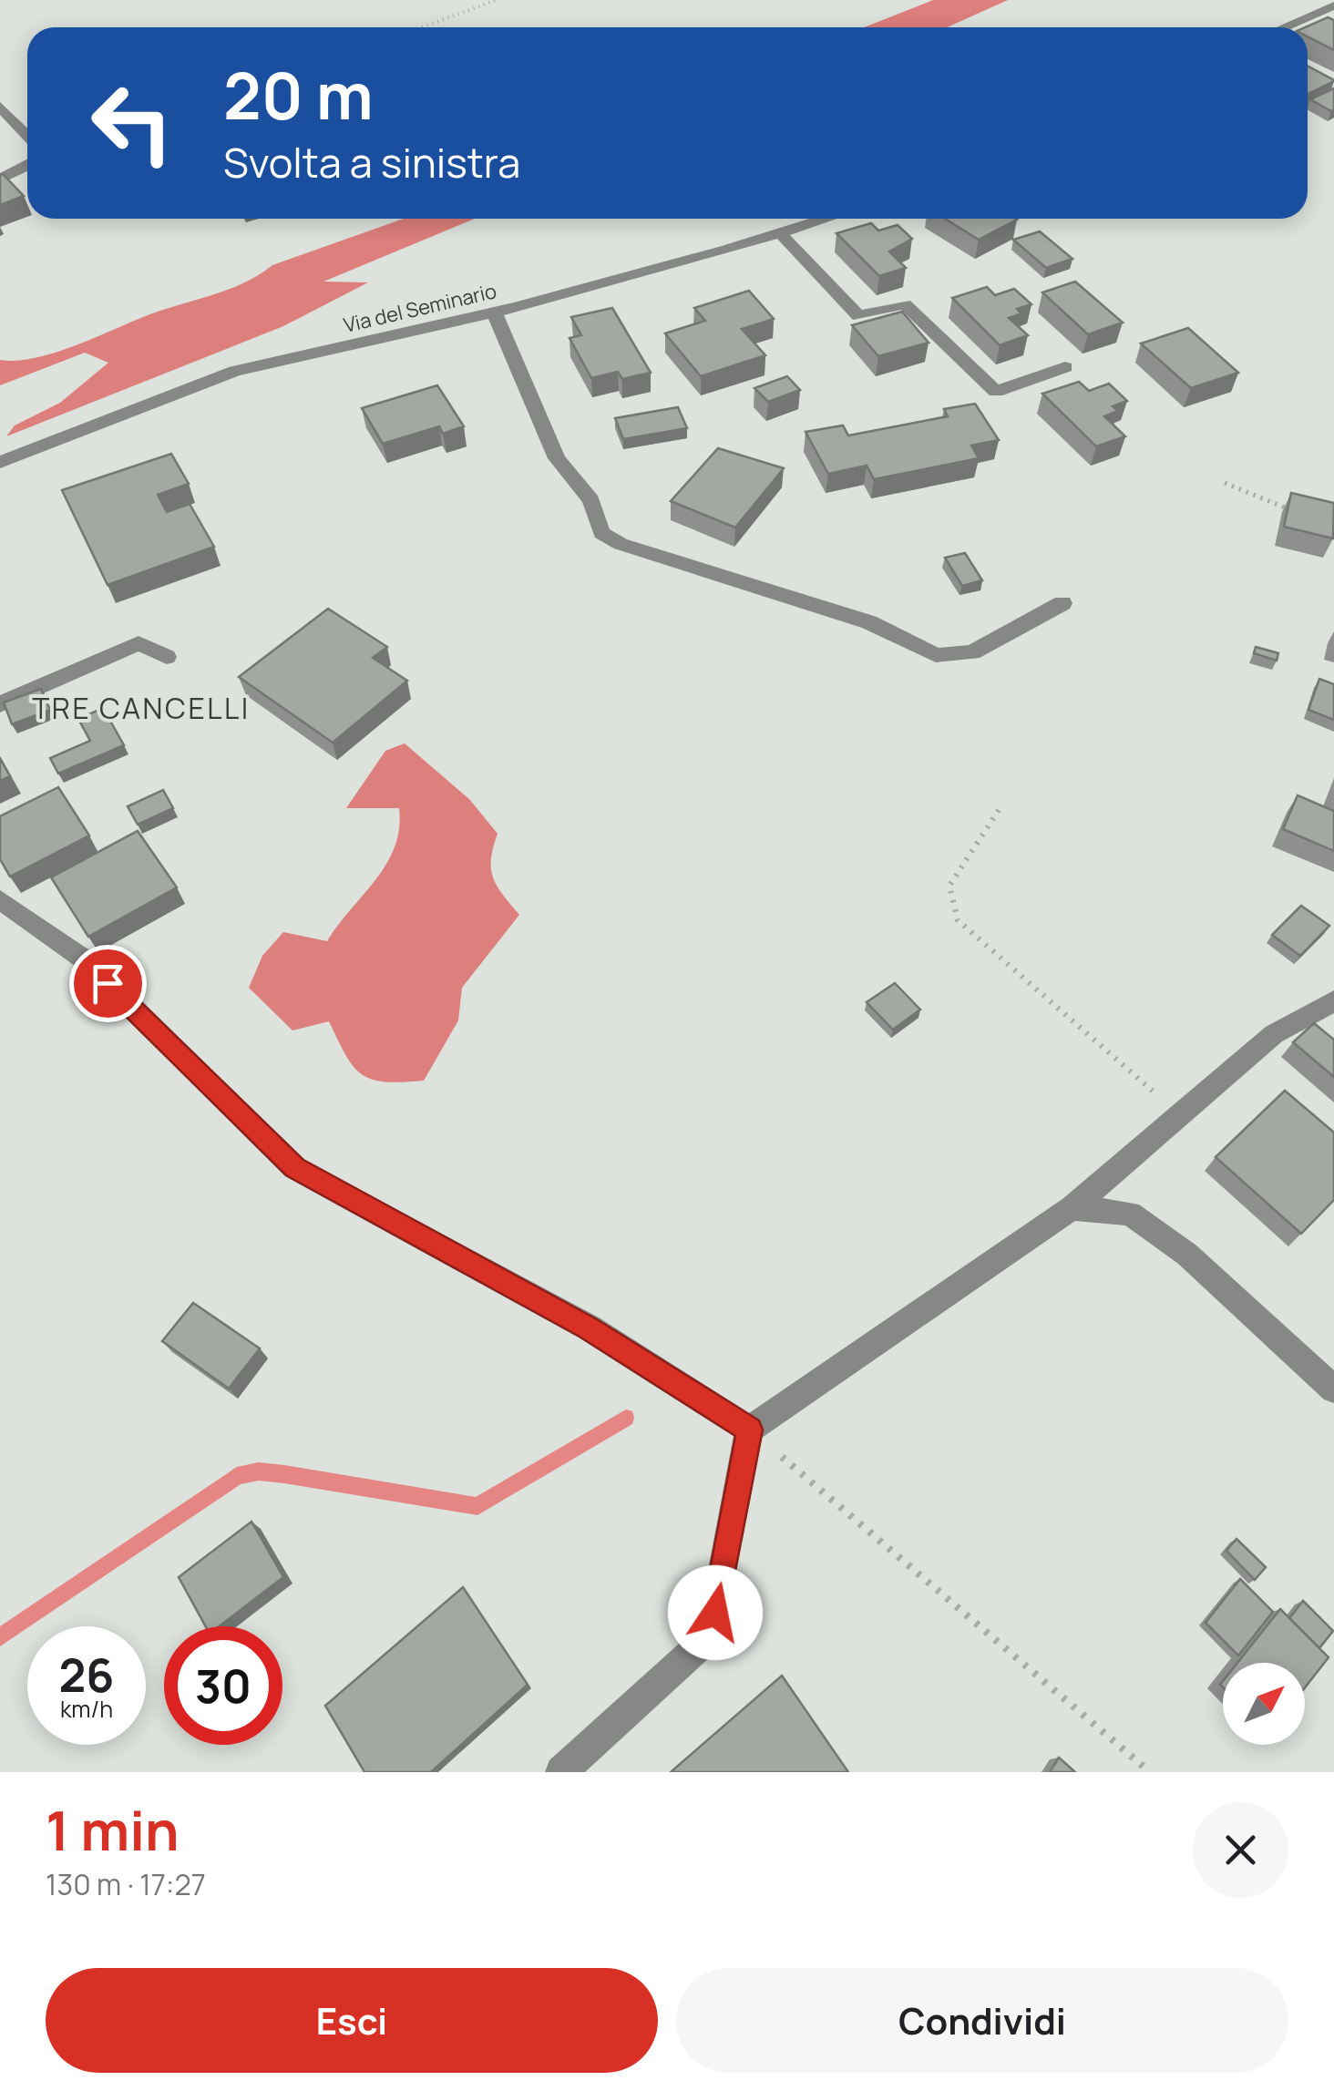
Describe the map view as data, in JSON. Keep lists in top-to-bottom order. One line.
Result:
{"streets":{"street":["Via del Seminario"]},"districts":["TRE CANCELLI"],"north":"top right","page":{"turn":["20 m","Svolta a sinistra"],"speed":"26 km/h","limit":"30","heading":["1 min","130 m · 17:27"],"buttons":["Esci","Condividi"]}}
